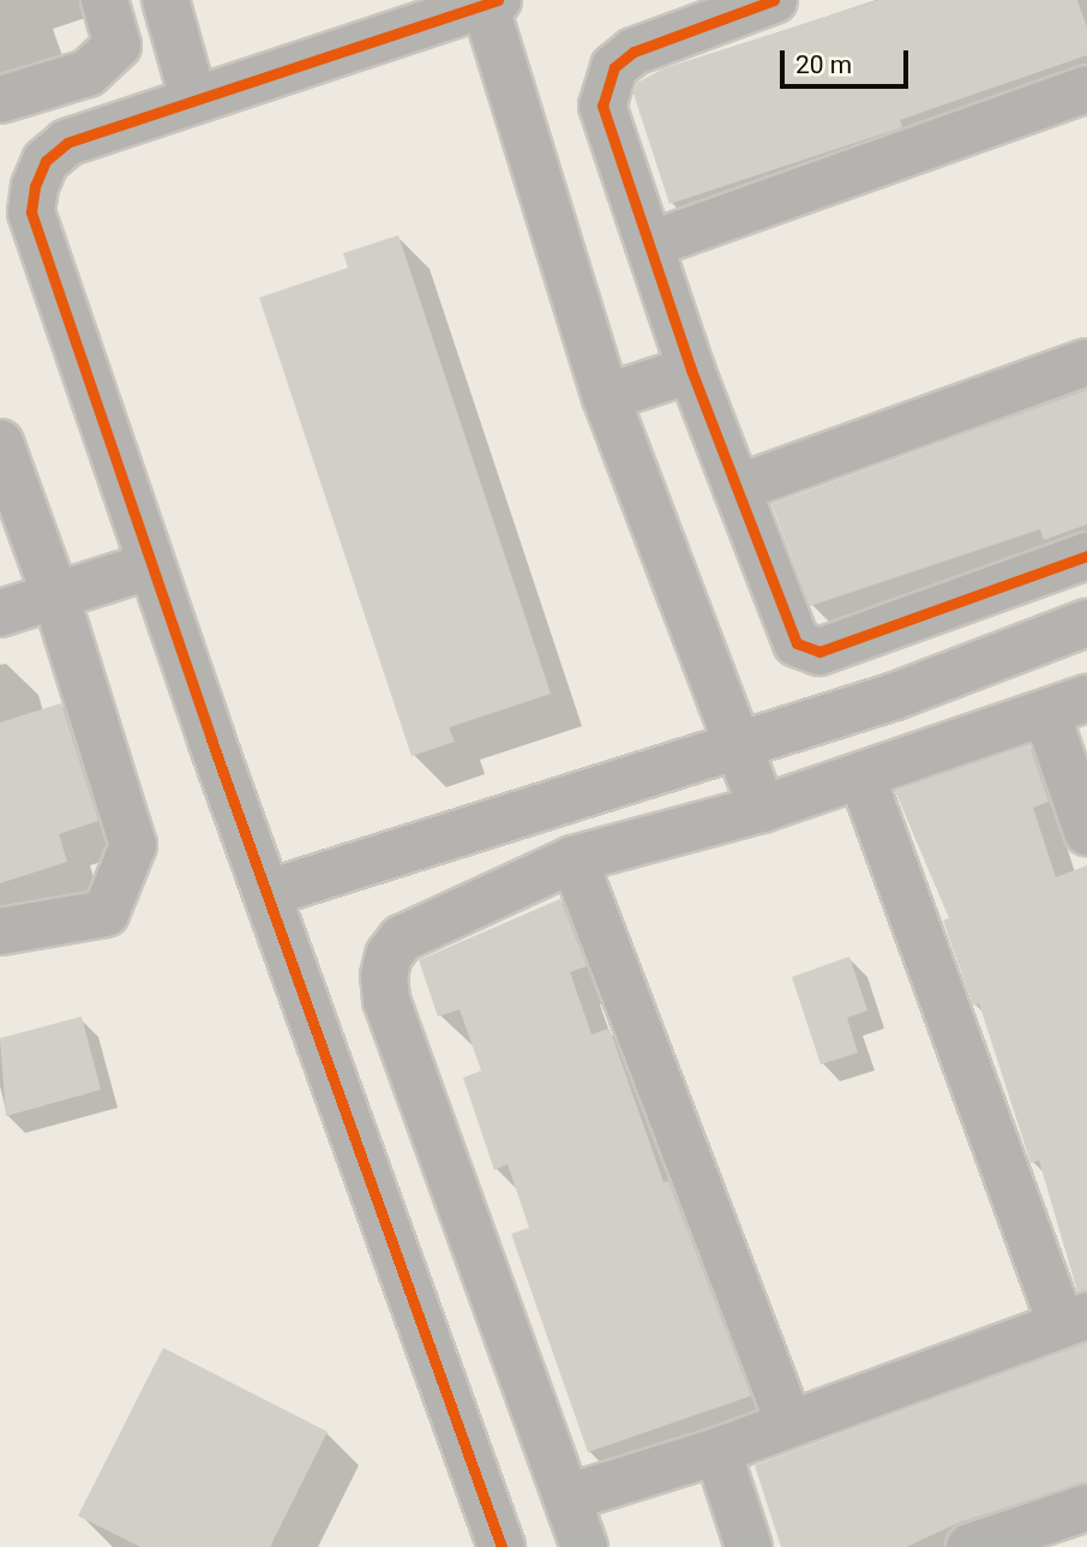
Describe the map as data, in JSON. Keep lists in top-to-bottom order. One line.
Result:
{"scale_bar":"20 m"}
